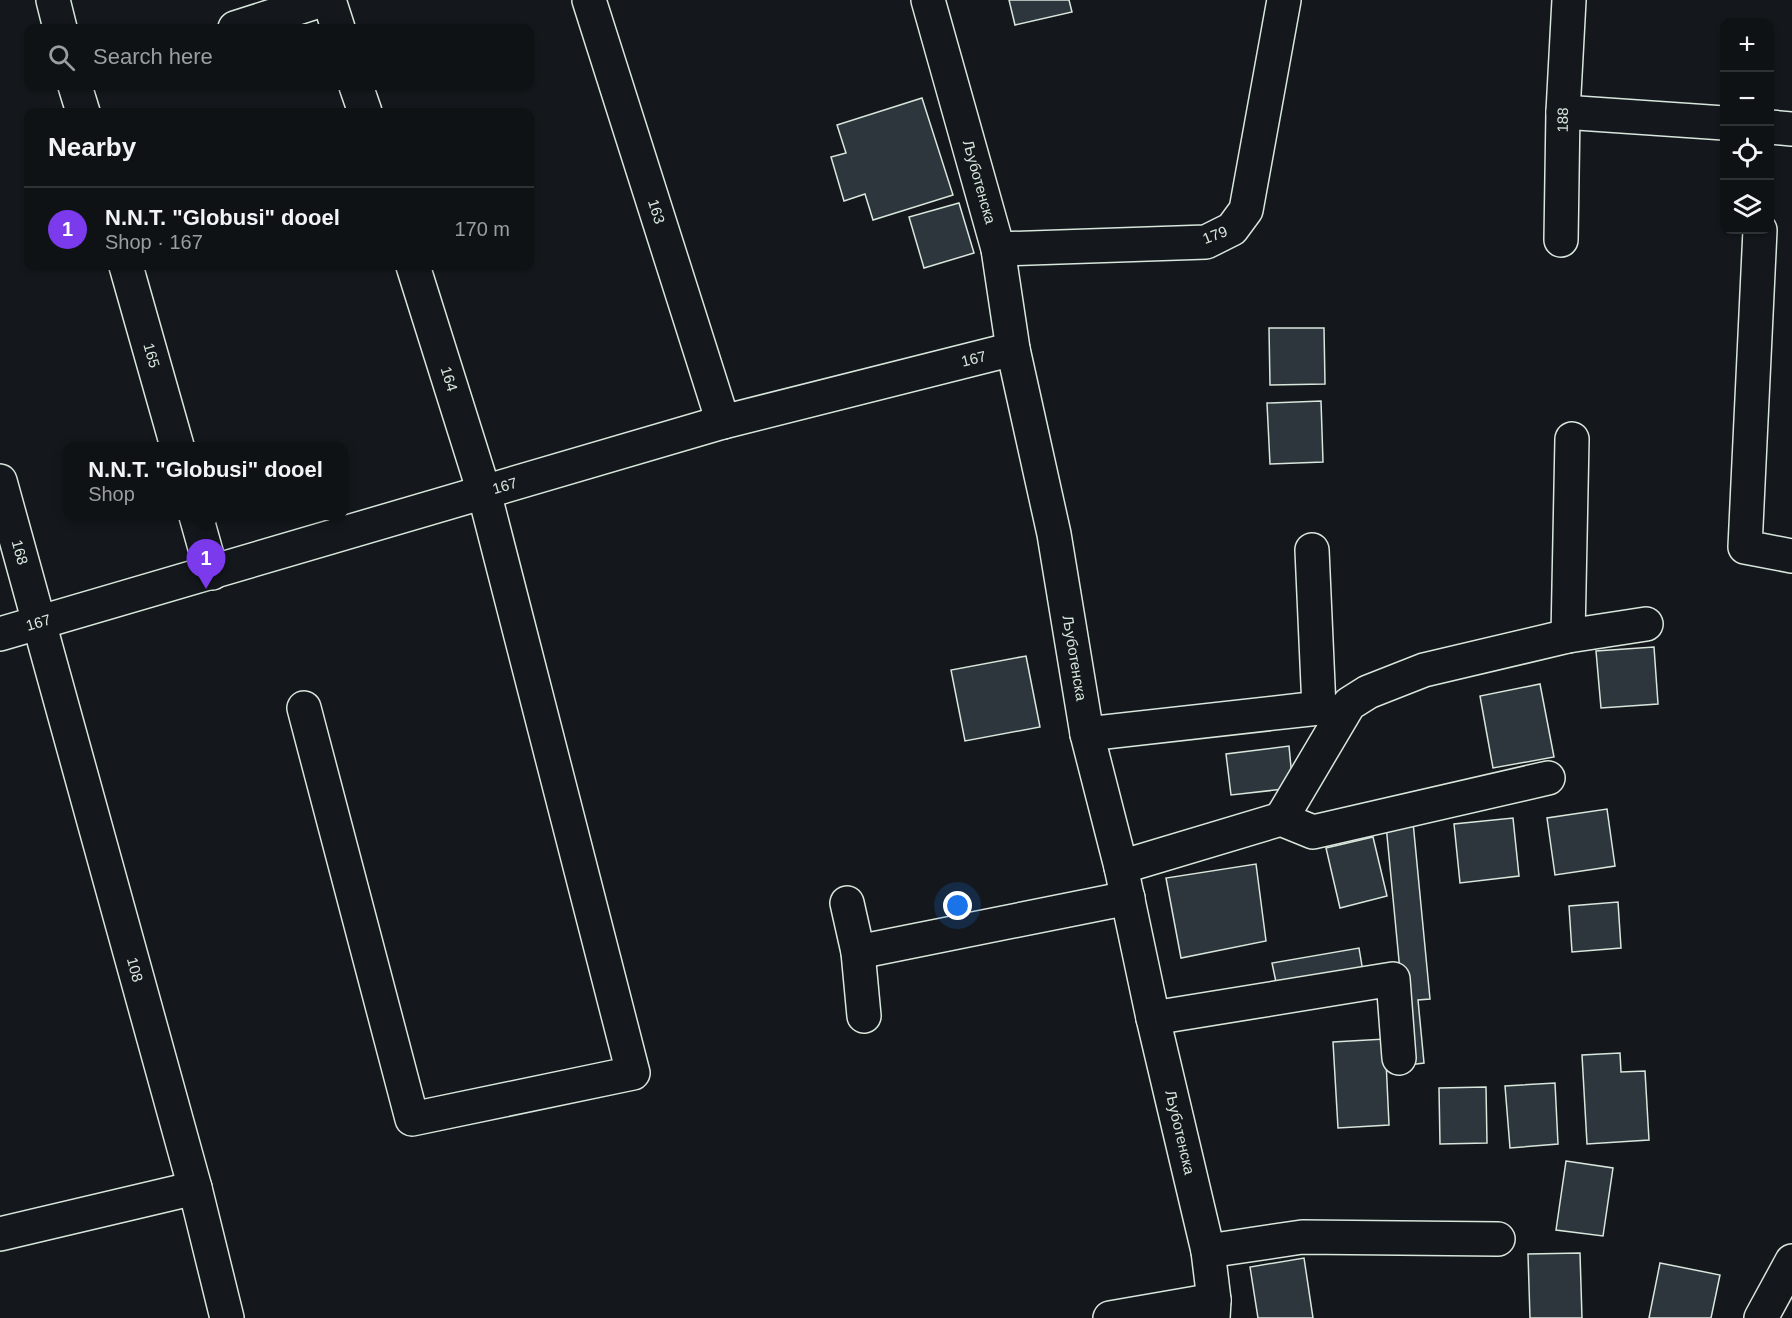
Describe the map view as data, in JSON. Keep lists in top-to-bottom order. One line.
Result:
{"streets":{"street":["188","Љуботенска","163","179","165","167","164","168","108"]},"crossings":[["Љуботенска","179"],["Љуботенска","167"],["163","167"],["167","164"],["167","168"],["167","108"],["168","108"]],"page":{"map_buttons":["+","−"],"search":"Search here","heading":"Nearby","list":[{"mark":"1","name":"N.N.T. \"Globusi\" dooel","note":"Shop · 167","value":"170 m"}],"popup":["N.N.T. \"Globusi\" dooel","Shop"],"pins":"1"}}
